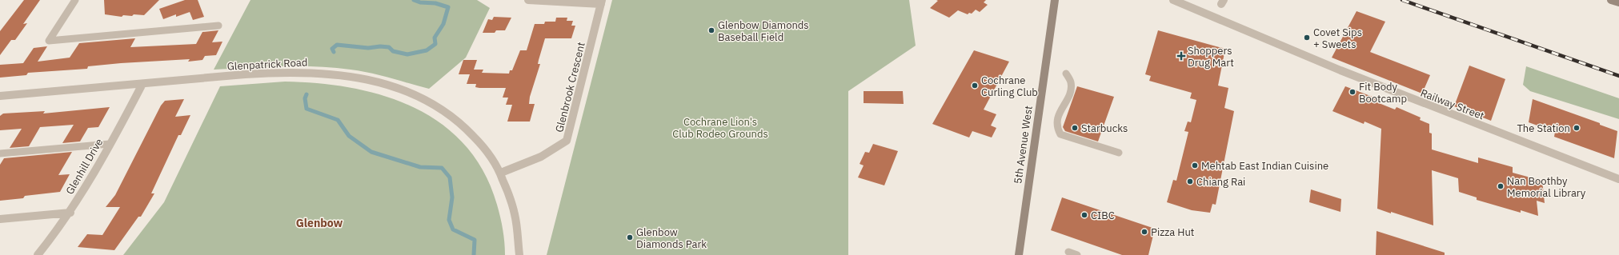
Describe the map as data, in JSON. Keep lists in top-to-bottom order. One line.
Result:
{"streets":{"street":["Glenpatrick Road","Glenbrook Crescent","Railway Street","5th Avenue West","Glenhill Drive"]},"crossings":[["Glenpatrick Road","Glenbrook Crescent"],["Glenpatrick Road","Glenhill Drive"]],"districts":["Glenbow"],"parks":["Cochrane Lion's Club Rodeo Grounds"],"places":{"other":["Glenbow Diamonds Baseball Field","Covet Sips + Sweets","Cochrane Curling Club","Fit Body Bootcamp","Starbucks","The Station","Mehtab East Indian Cuisine","Chiang Rai","Nan Boothby Memorial Library","CIBC","Pizza Hut","Glenbow Diamonds Park"],"health":["Shoppers Drug Mart"]}}
